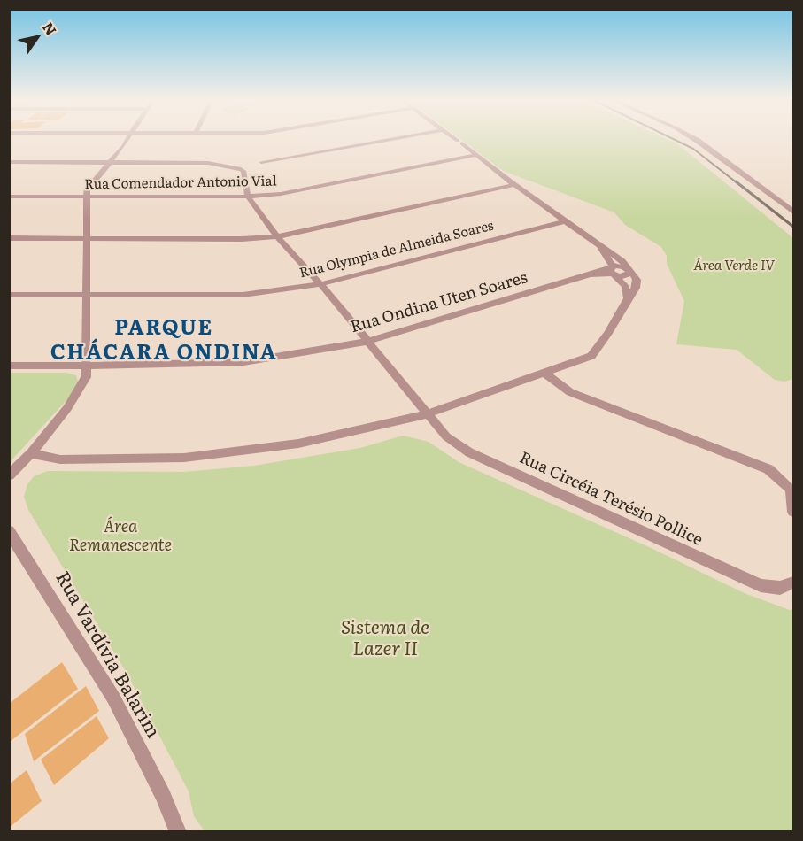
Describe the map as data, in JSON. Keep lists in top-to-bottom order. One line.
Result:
{"streets":{"street":["Rua Comendador Antonio Vial","Rua Olympia de Almeida Soares","Rua Ondina Uten Soares","Rua Circéia Terésio Pollice","Rua Vardívia Balarim"]},"crossings":[["Rua Comendador Antonio Vial","Rua Circéia Terésio Pollice"],["Rua Olympia de Almeida Soares","Rua Circéia Terésio Pollice"],["Rua Ondina Uten Soares","Rua Circéia Terésio Pollice"]],"districts":["PARQUE CHÁCARA ONDINA"],"parks":["Área Verde IV","Área Remanescente","Sistema de Lazer II"],"north":"top right"}
